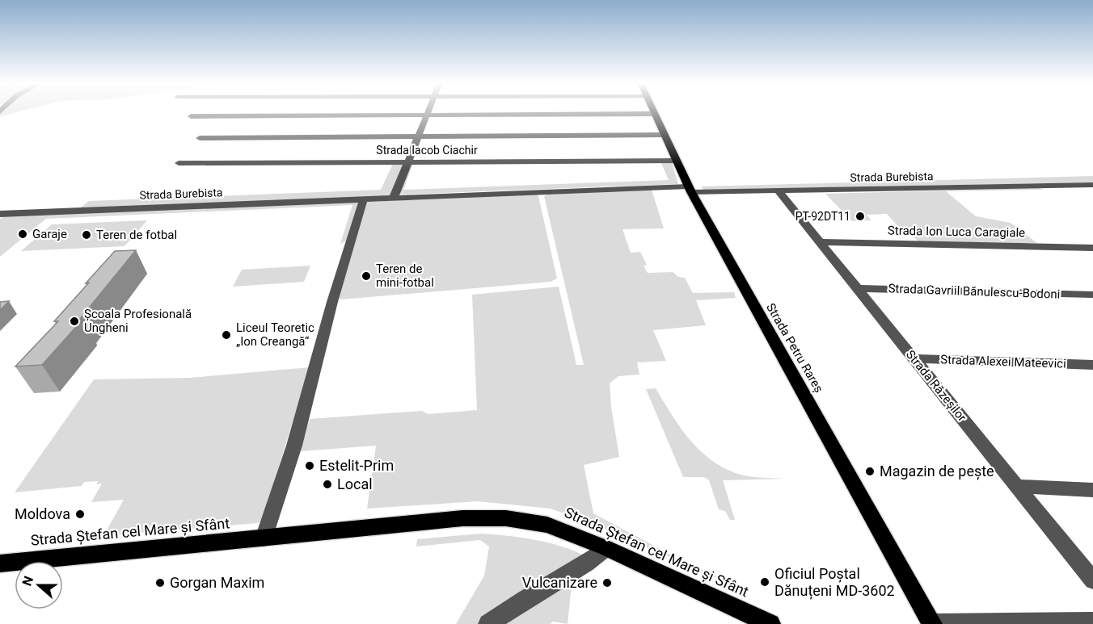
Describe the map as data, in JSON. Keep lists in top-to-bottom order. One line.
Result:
{"streets":{"main road":["Strada Petru Rareș","Strada Ștefan cel Mare și Sfânt"],"street":["Strada Iacob Ciachir","Strada Burebista","Strada Ion Luca Caragiale","Strada Gavriil Bănulescu-Bodoni","Strada Alexei Mateevici","Strada Răzeşilor"]},"crossings":[["Strada Iacob Ciachir","Strada Petru Rareș"],["Strada Burebista","Strada Petru Rareș"],["Strada Burebista","Strada Răzeşilor"],["Strada Ion Luca Caragiale","Strada Răzeşilor"],["Strada Gavriil Bănulescu-Bodoni","Strada Răzeşilor"],["Strada Alexei Mateevici","Strada Răzeşilor"]],"places":["PT-92DT11","Garaje","Teren de fotbal","Teren de mini-fotbal","Școala Profesională Ungheni","Liceul Teoretic „Ion Creangă“","Estelit-Prim","Magazin de pește","Local","Moldova","Oficiul Poștal Dănuțeni MD-3602","Gorgan Maxim","Vulcanizare"],"north":"left"}
